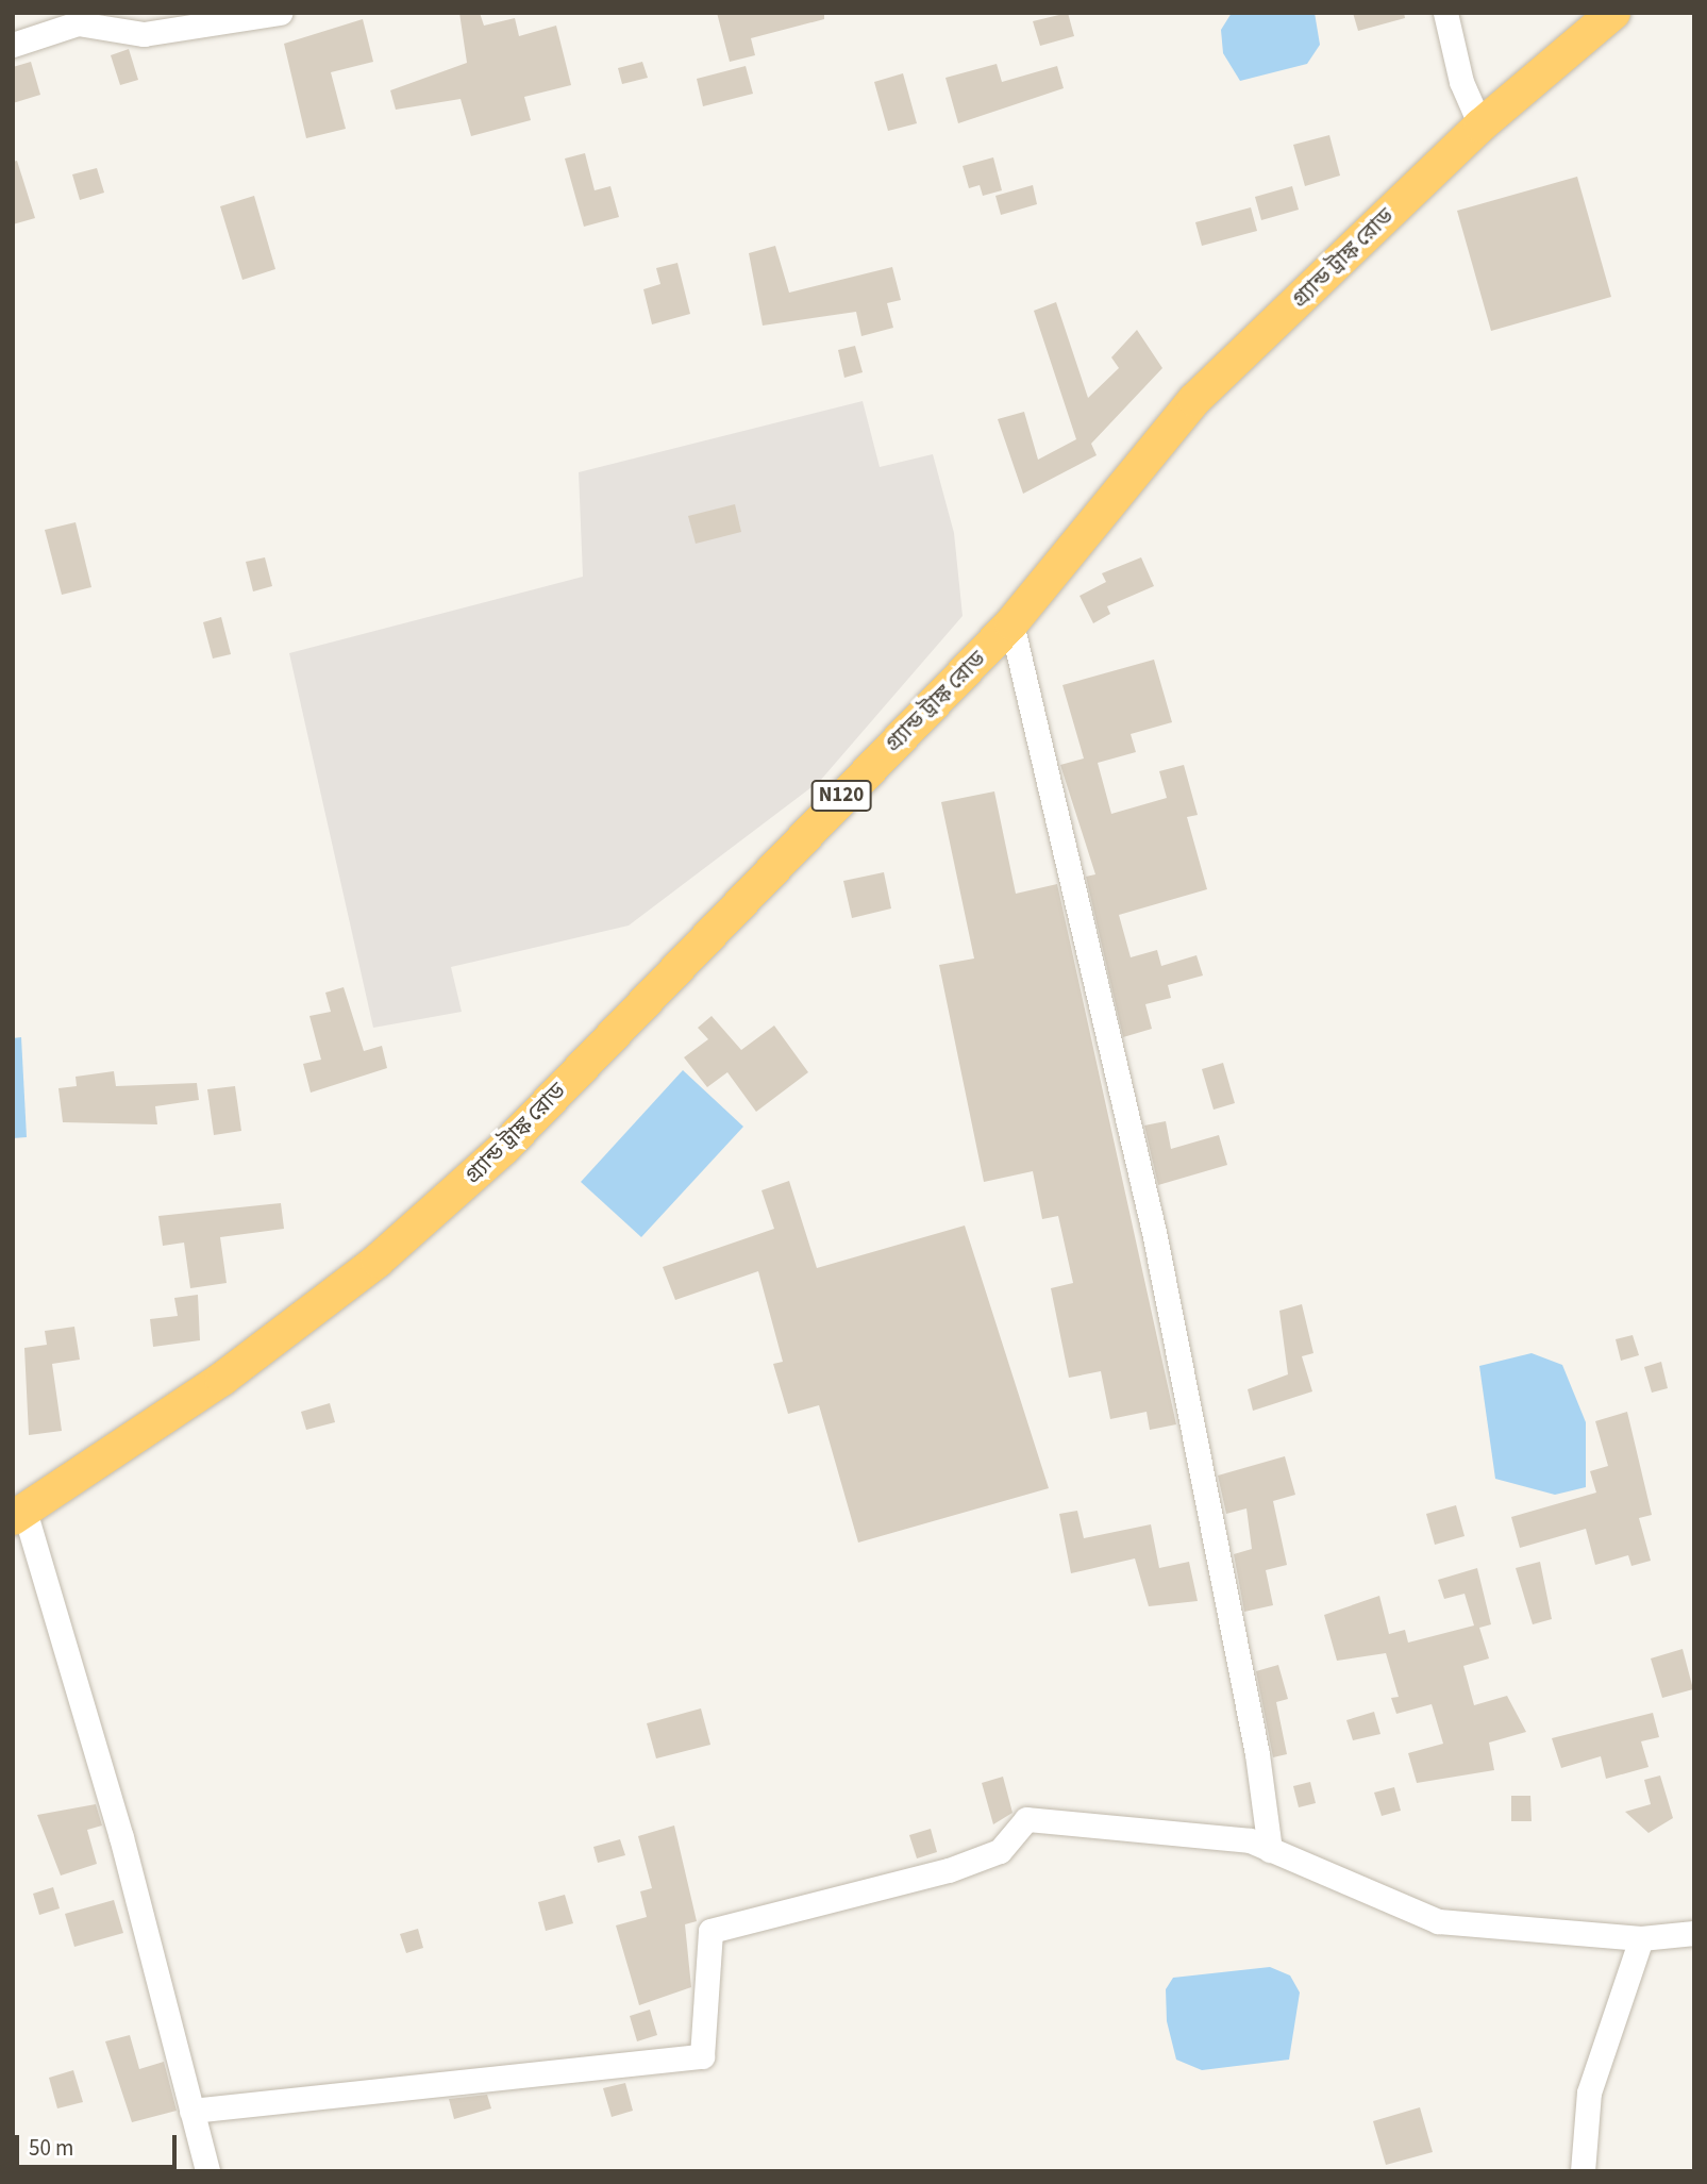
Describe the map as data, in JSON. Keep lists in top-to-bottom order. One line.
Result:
{"streets":{"highway":["গ্র্যান্ড ট্রাঙ্ক রোড","N120"]},"scale_bar":"50 m"}
